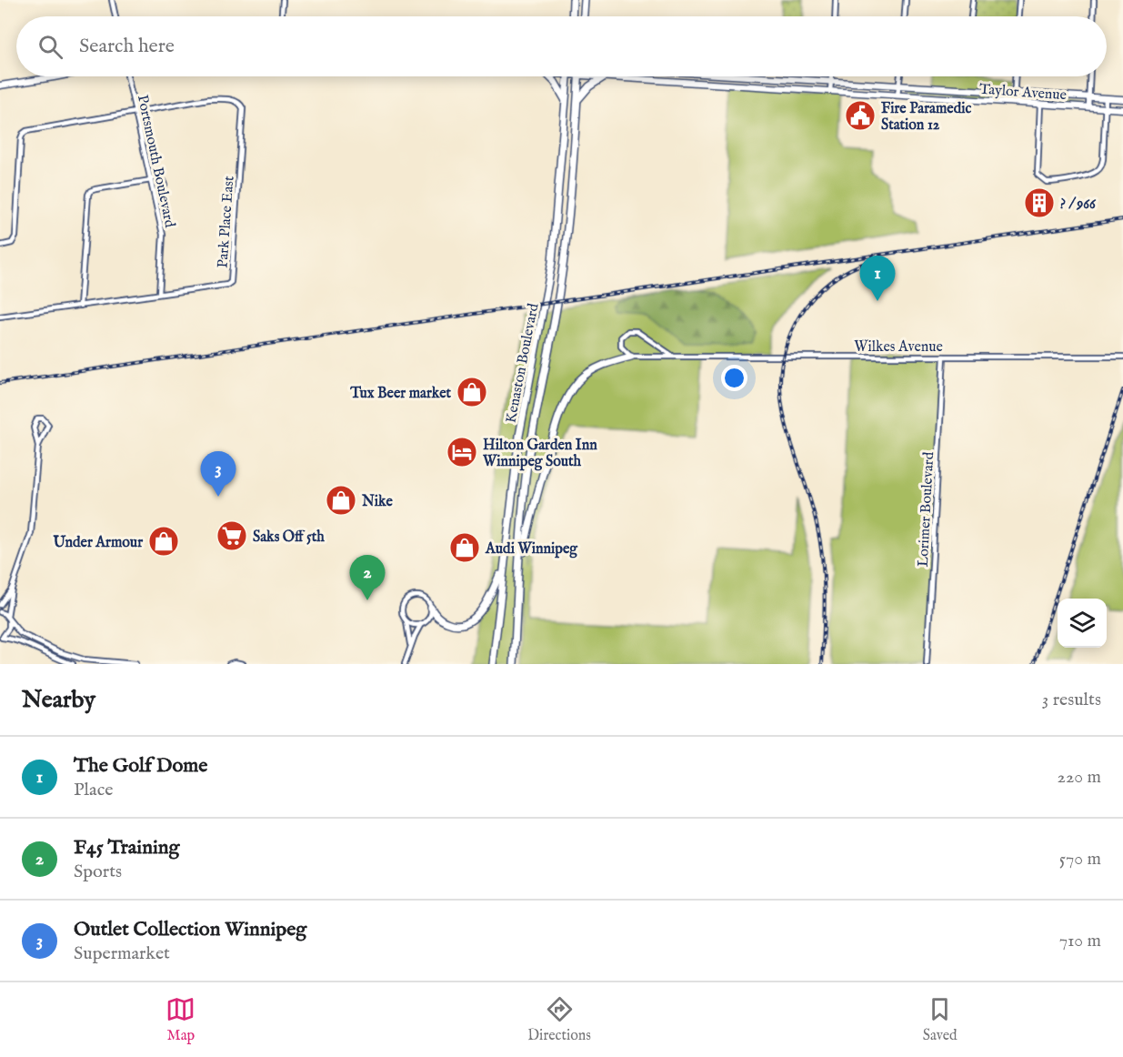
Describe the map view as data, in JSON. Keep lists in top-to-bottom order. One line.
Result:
{"streets":{"main road":["Taylor Avenue","Kenaston Boulevard"],"street":["Portsmouth Boulevard","Park Place East","Wilkes Avenue","Lorimer Boulevard"]},"crossings":[["Portsmouth Boulevard","Park Place East"],["Wilkes Avenue","Lorimer Boulevard"]],"places":{"public building":["Fire Paramedic Station 12"],"building":["? / 966"],"shop":["Tux Beer market","Nike","Under Armour","Audi Winnipeg"],"hotel":["Hilton Garden Inn Winnipeg South"],"supermarket":["Saks Off 5th"]},"page":{"search":"Search here","pins":["1","3","2"],"heading":["Nearby","3 results"],"list":[{"mark":"1","name":"The Golf Dome","note":"Place","value":"220 m"},{"mark":"2","name":"F45 Training","note":"Sports","value":"570 m"},{"mark":"3","name":"Outlet Collection Winnipeg","note":"Supermarket","value":"710 m"}],"nav":["Map","Directions","Saved"]}}
